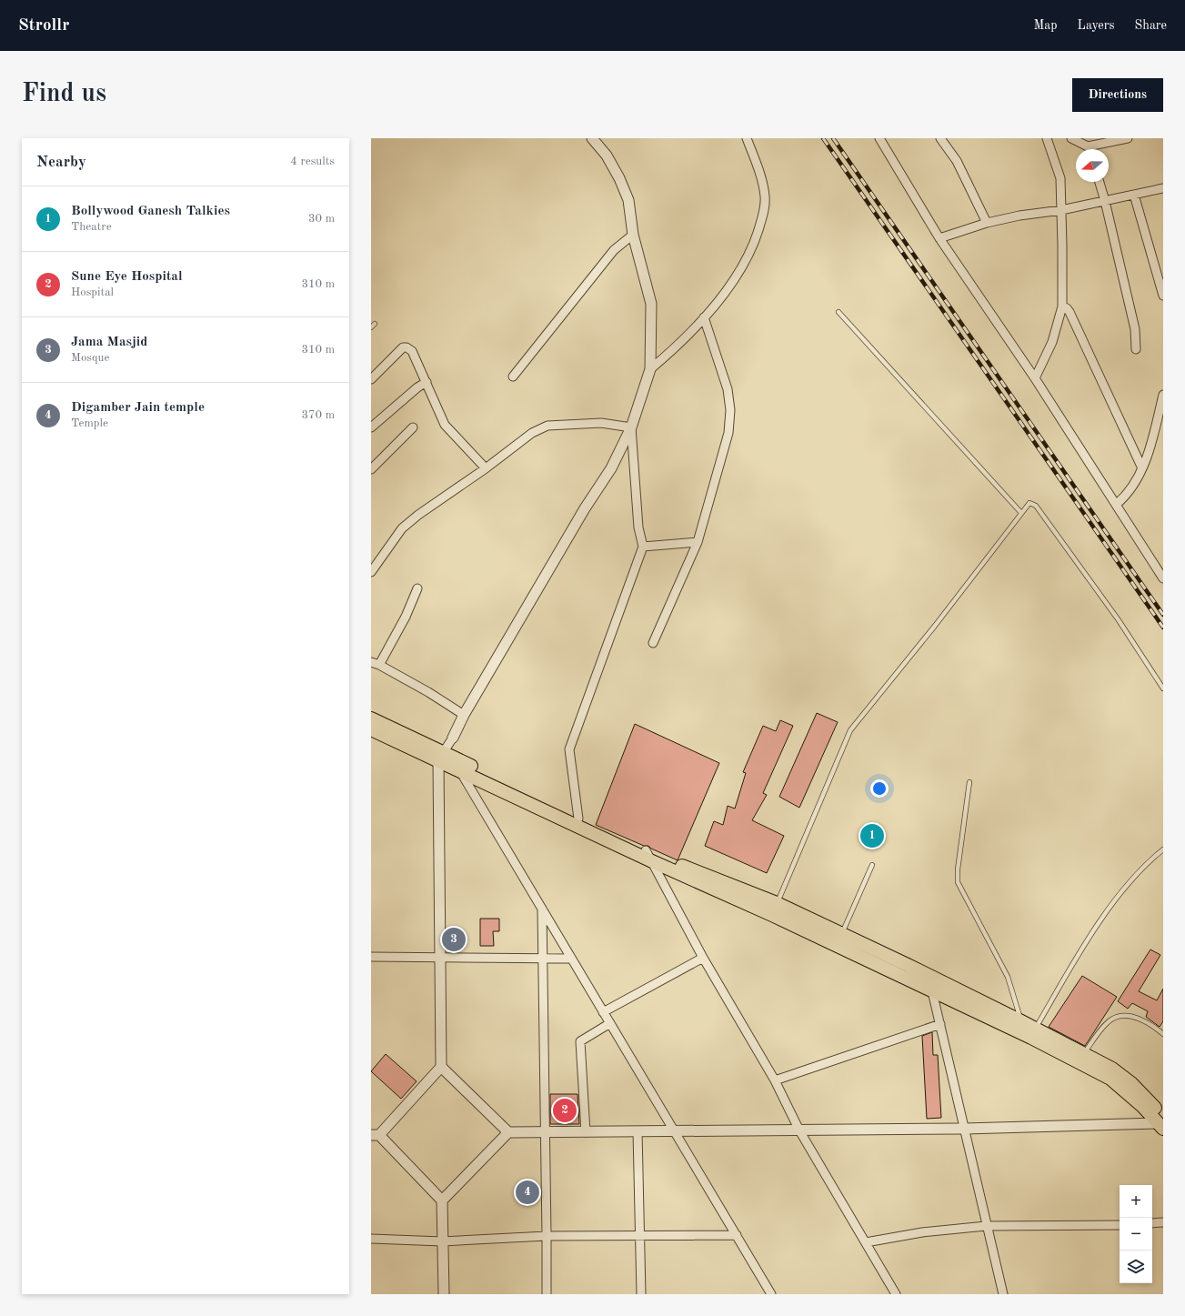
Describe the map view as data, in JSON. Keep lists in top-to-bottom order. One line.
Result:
{"north":"left","page":{"header":"Strollr","nav":["Map","Layers","Share"],"buttons":"Directions","title":"Find us","heading":["Nearby","4 results"],"list":[{"mark":"1","name":"Bollywood Ganesh Talkies","note":"Theatre","value":"30 m"},{"mark":"2","name":"Sune Eye Hospital","note":"Hospital","value":"310 m"},{"mark":"3","name":"Jama Masjid","note":"Mosque","value":"310 m"},{"mark":"4","name":"Digamber Jain temple","note":"Temple","value":"370 m"}],"pins":["1","3","2","4"],"map_buttons":["+","−"]}}
